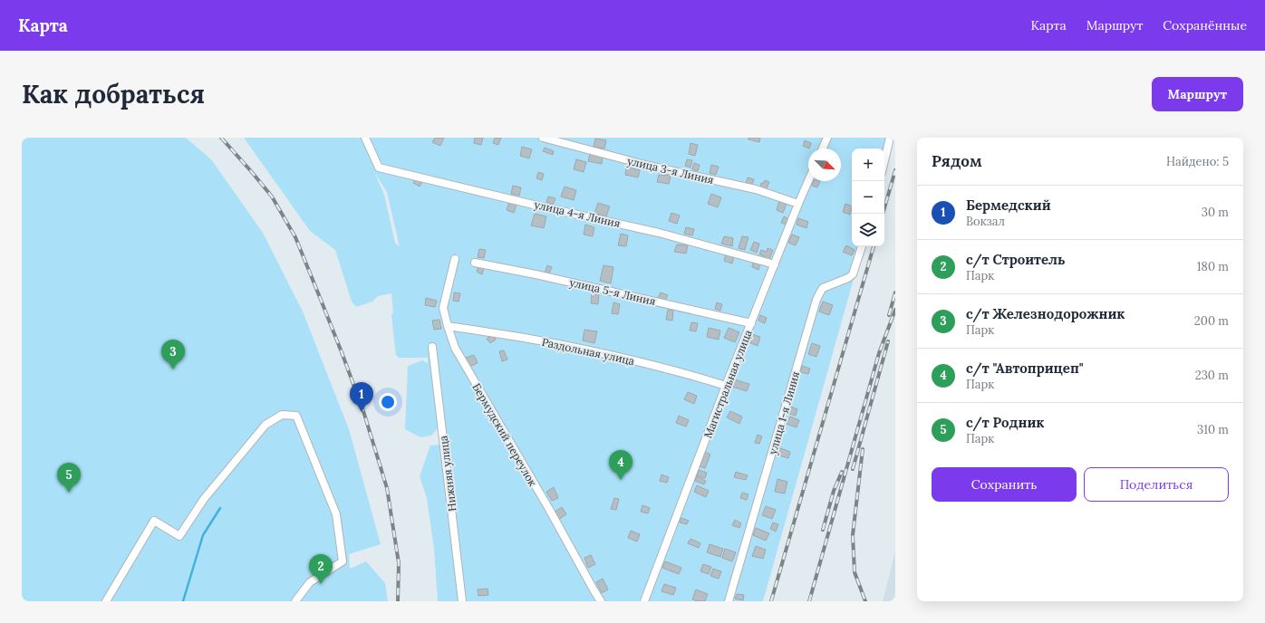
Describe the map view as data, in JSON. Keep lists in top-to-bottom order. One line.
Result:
{"streets":{"street":["улица 3-я Линия","улица 4-я Линия","улица 5-я Линия","Раздольная улица","Магистральная улица","улица 1-я Линия","Бермудский переулок","Нижняя улица"]},"crossings":[["улица 3-я Линия","Магистральная улица"],["улица 4-я Линия","Магистральная улица"],["улица 5-я Линия","Магистральная улица"],["Раздольная улица","Магистральная улица"],["Раздольная улица","Бермудский переулок"]],"north":"bottom right","page":{"header":"Карта","nav":["Карта","Маршрут","Сохранённые"],"buttons":["Маршрут",["Сохранить","Поделиться"]],"title":"Как добраться","heading":["Рядом","Найдено: 5"],"map_buttons":["+","−"],"list":[{"mark":"1","name":"Бермедский","note":"Вокзал","value":"30 m"},{"mark":"2","name":"с/т Строитель","note":"Парк","value":"180 m"},{"mark":"3","name":"с/т Железнодорожник","note":"Парк","value":"200 m"},{"mark":"4","name":"с/т \"Автоприцеп\"","note":"Парк","value":"230 m"},{"mark":"5","name":"с/т Родник","note":"Парк","value":"310 m"}],"pins":["3","1","4","5","2"]}}
